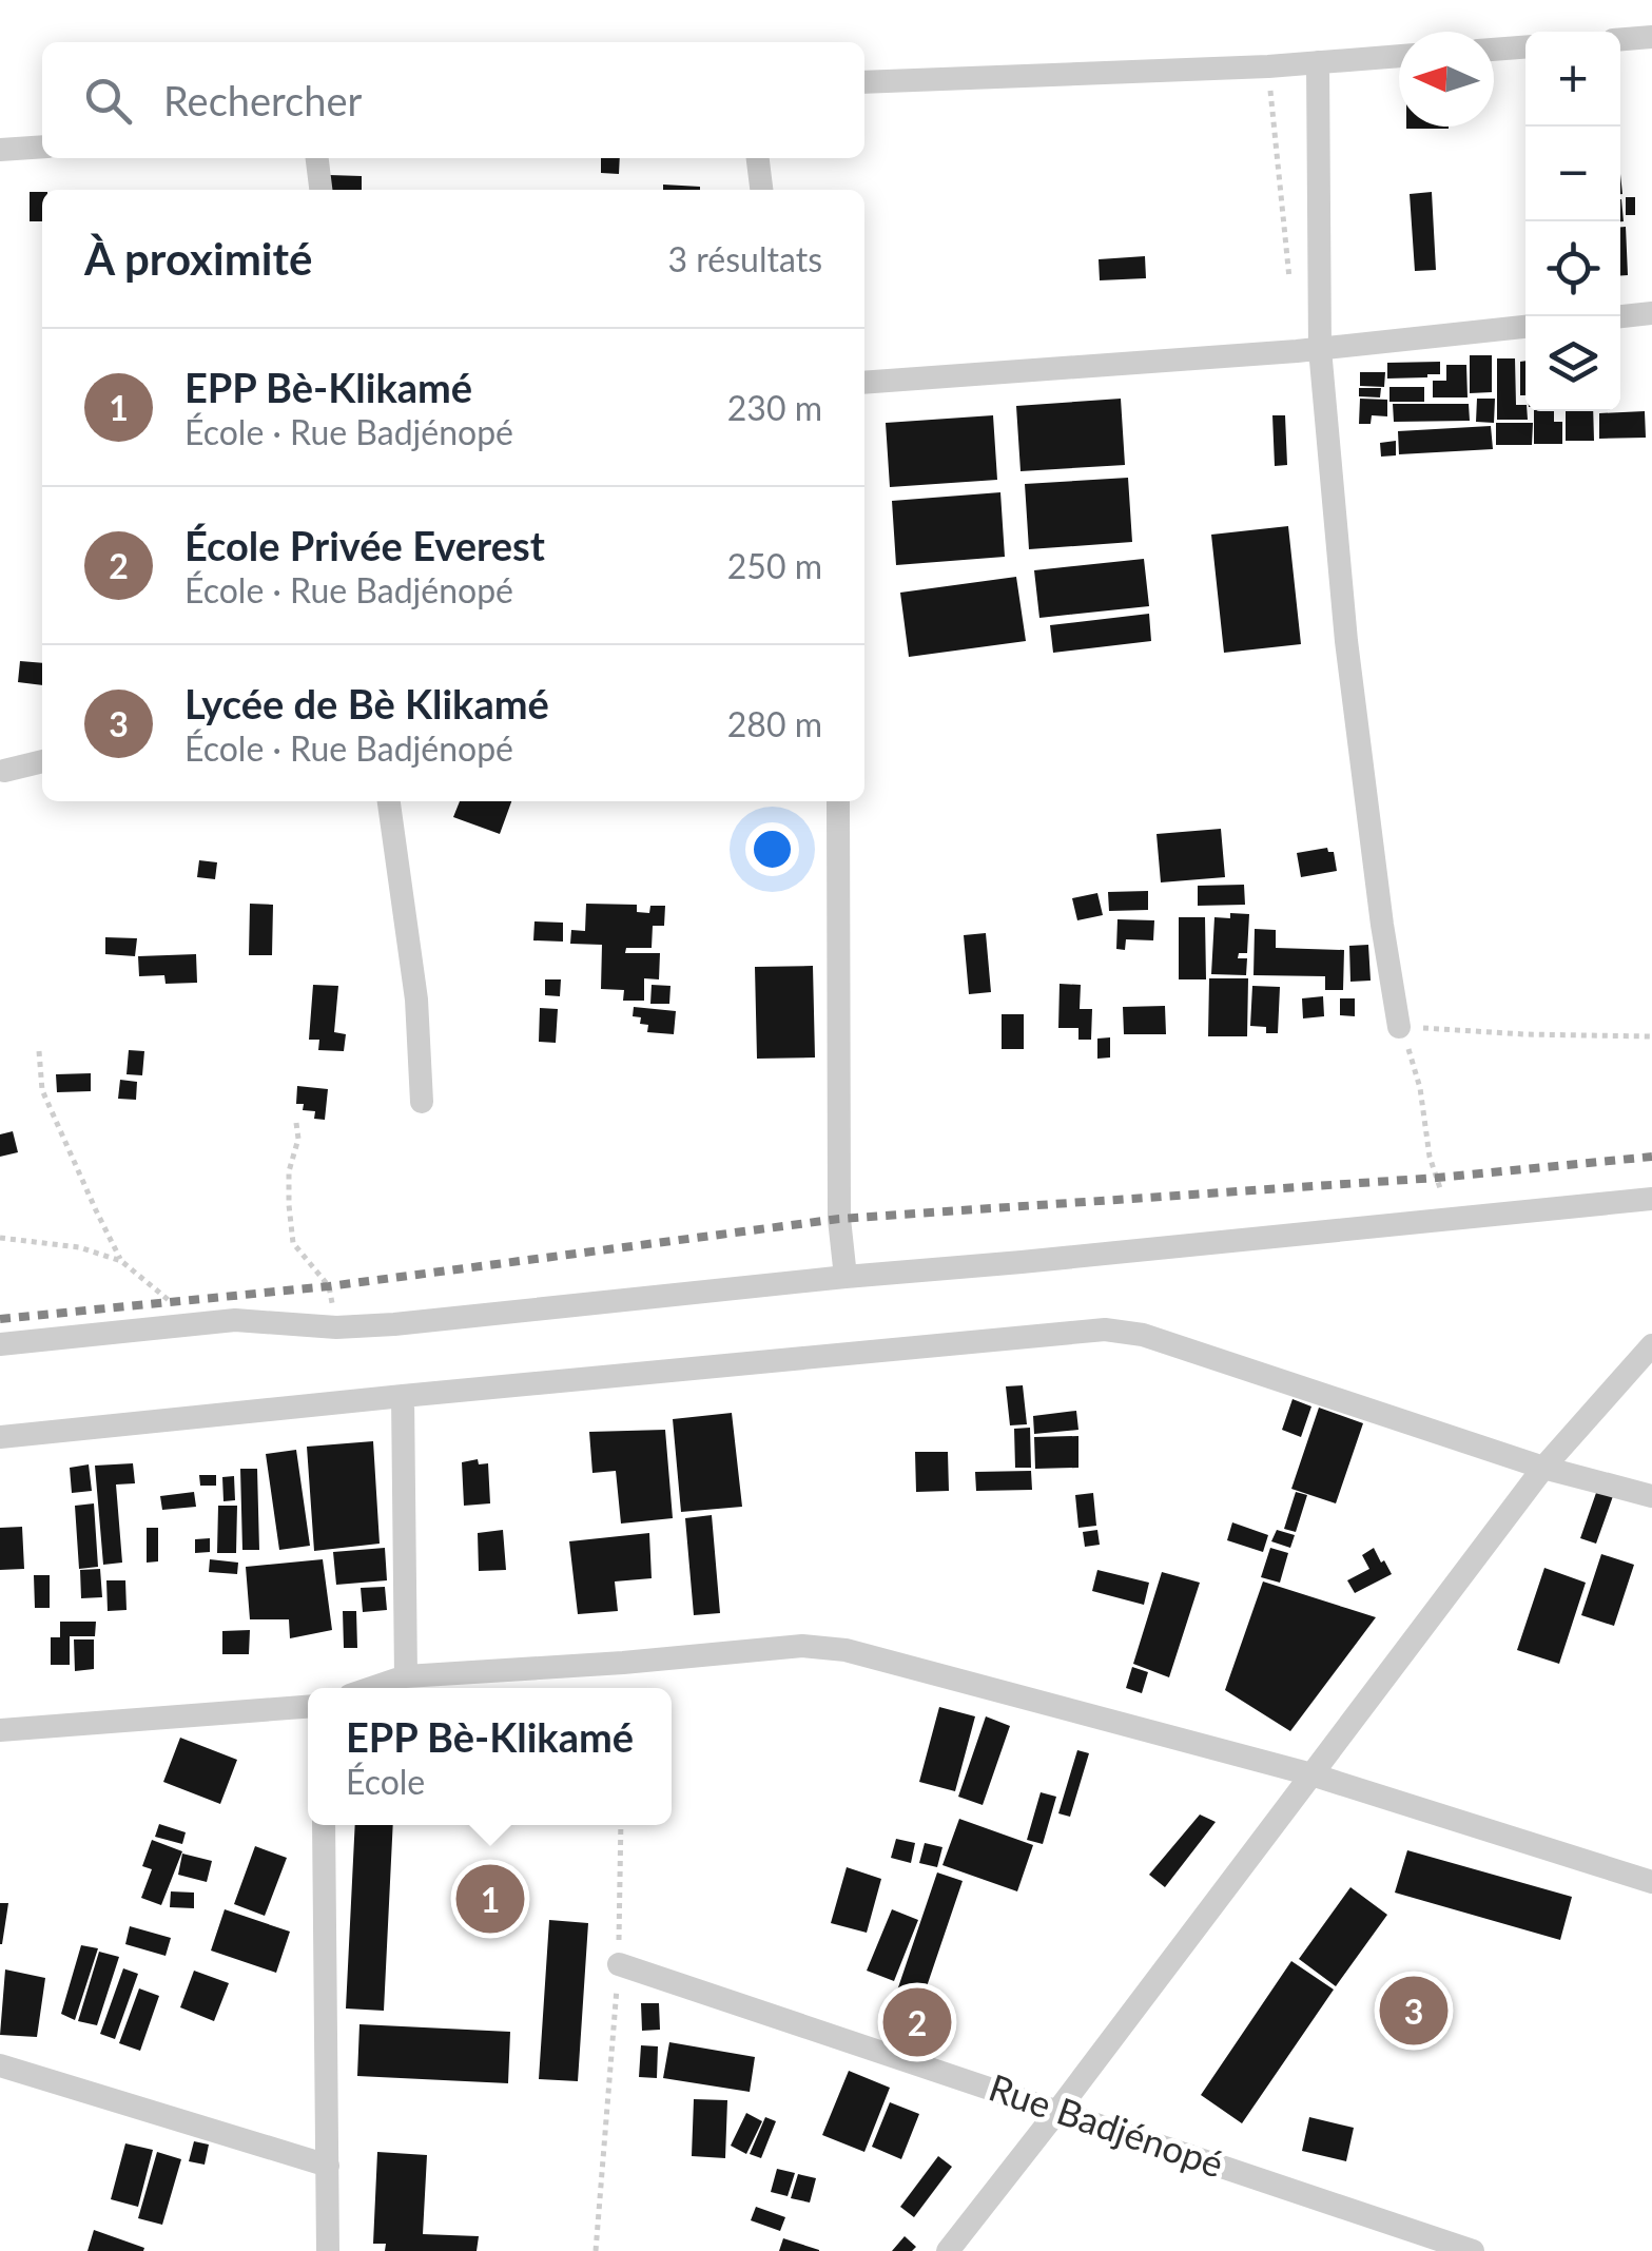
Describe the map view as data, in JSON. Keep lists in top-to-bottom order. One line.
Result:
{"streets":{"street":["Rue Badjénopé"]},"north":"left","page":{"map_buttons":["+","−"],"search":"Rechercher","heading":["À proximité","3 résultats"],"list":[{"mark":"1","name":"EPP Bè-Klikamé","note":"École · Rue Badjénopé","value":"230 m"},{"mark":"2","name":"École Privée Everest","note":"École · Rue Badjénopé","value":"250 m"},{"mark":"3","name":"Lycée de Bè Klikamé","note":"École · Rue Badjénopé","value":"280 m"}],"popup":["EPP Bè-Klikamé","École"],"pins":["1","3","2"]}}
